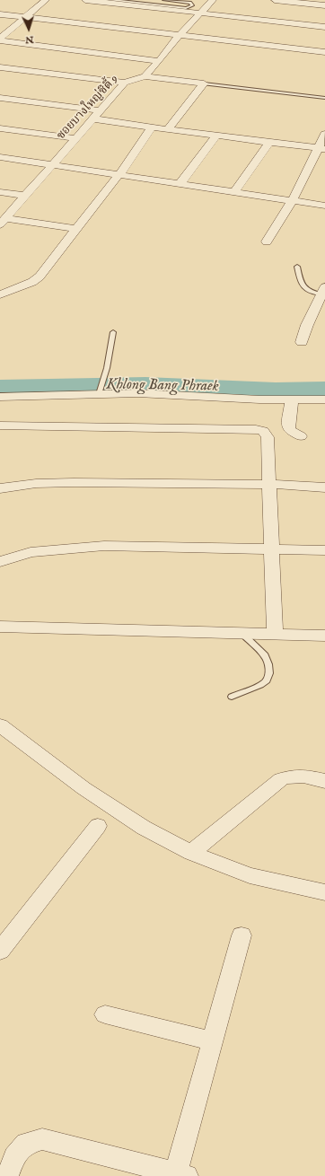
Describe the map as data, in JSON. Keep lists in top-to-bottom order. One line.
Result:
{"streets":{"street":["ซอยบางใหญ่ซิตี้ 9"]},"water":["Khlong Bang Phraek"],"north":"bottom"}
